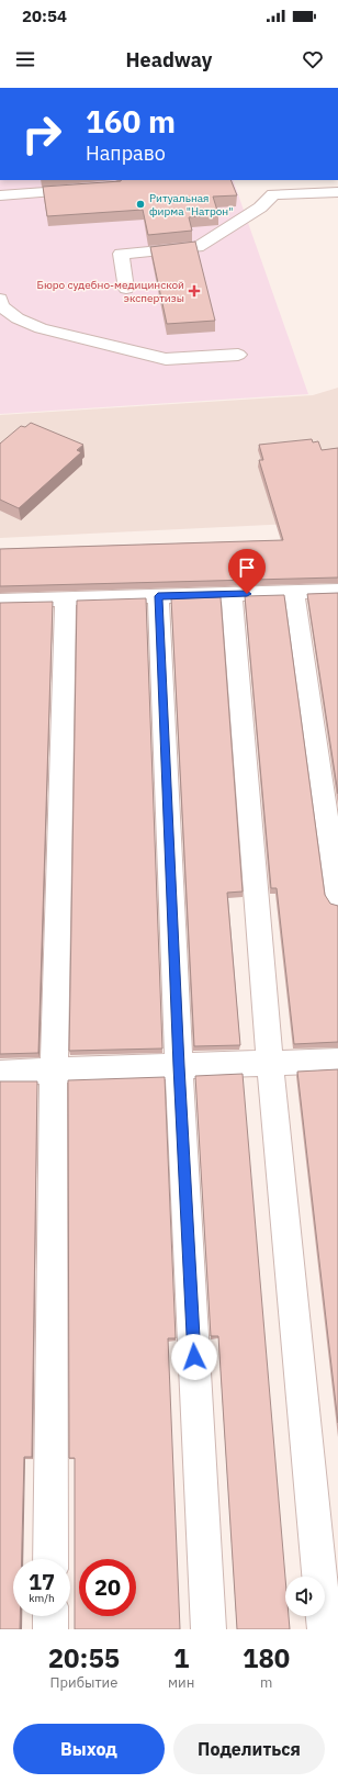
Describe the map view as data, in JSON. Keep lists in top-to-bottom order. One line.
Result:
{"places":{"other":["Ритуальная фирма \"Натрон\""],"health":["Бюро судебно-медицинской экспертизы"]},"page":{"status":"20:54","header":"Headway","turn":["160 m","Направо"],"speed":"17 km/h","limit":"20","eta":["20:55","Прибытие","1","мин","180","m"],"buttons":["Выход","Поделиться"]}}
